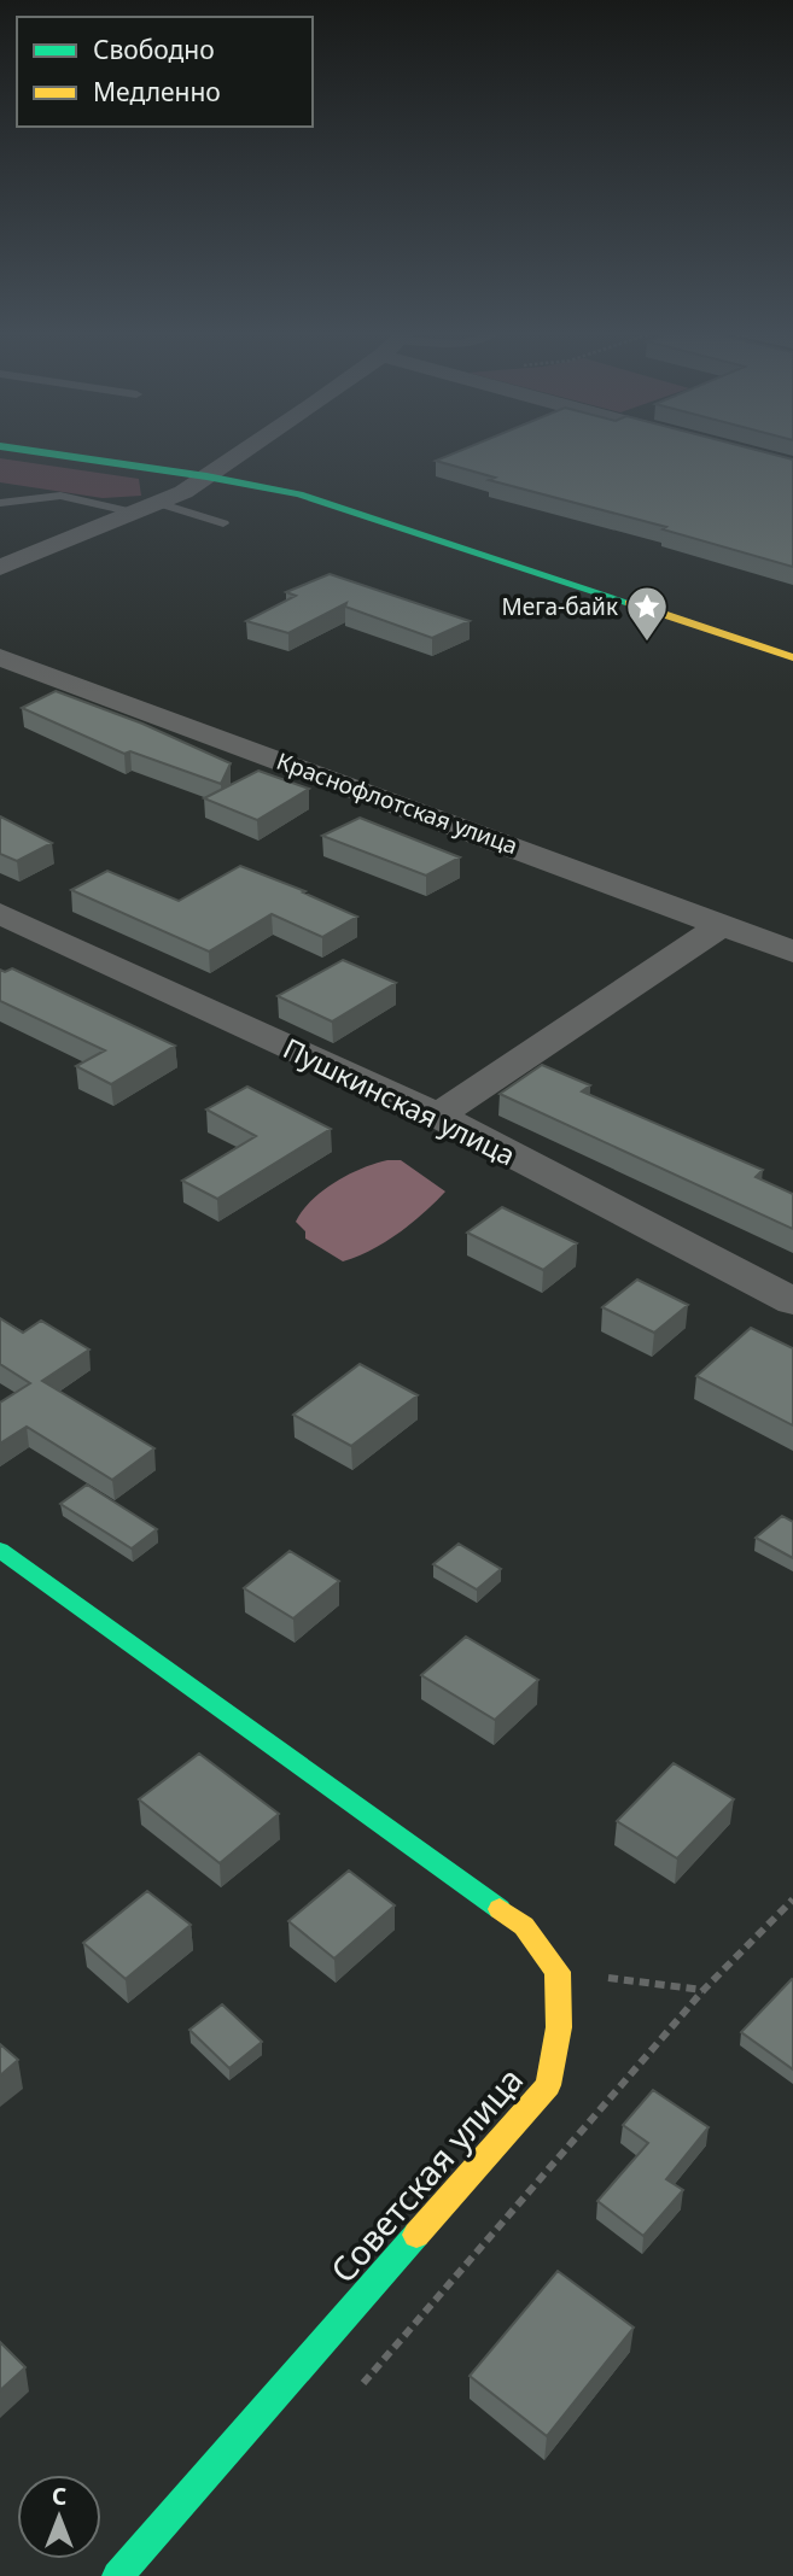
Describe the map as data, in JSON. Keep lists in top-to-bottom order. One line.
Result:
{"streets":{"main road":["Советская улица"],"street":["Краснофлотская улица","Пушкинская улица"]},"places":{"place":["Мега-байк"]},"legend":["Свободно","Медленно"],"north":"top"}
